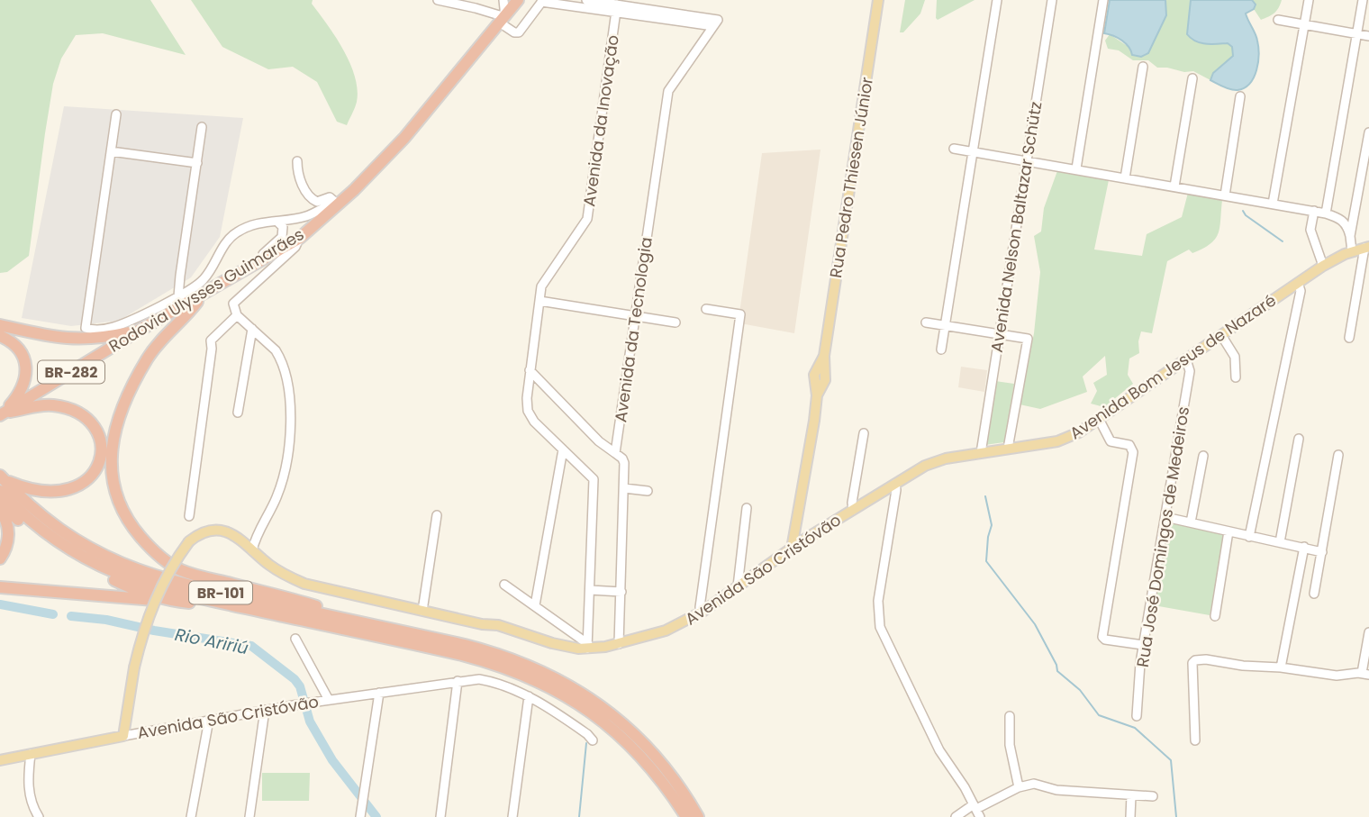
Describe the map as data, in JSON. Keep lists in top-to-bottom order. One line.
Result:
{"streets":{"highway":["Rodovia Ulysses Guimarães","BR-282","BR-101"],"main road":["Rua Pedro Thiesen Júnior","Avenida Bom Jesus de Nazaré","Avenida São Cristóvão"],"street":["Avenida da Inovação","Avenida Nelson Baltazar Schütz","Avenida da Tecnologia","Rua José Domingos de Medeiros"]},"crossings":[["Avenida da Inovação","Avenida da Tecnologia"],["Avenida da Inovação","Avenida São Cristóvão"],["Rua Pedro Thiesen Júnior","Avenida São Cristóvão"],["Avenida Nelson Baltazar Schütz","Avenida Bom Jesus de Nazaré"],["Avenida da Tecnologia","Avenida São Cristóvão"],["Avenida Bom Jesus de Nazaré","Rua José Domingos de Medeiros"],["Avenida Bom Jesus de Nazaré","Avenida São Cristóvão"]],"water":["Rio Aririú"]}
